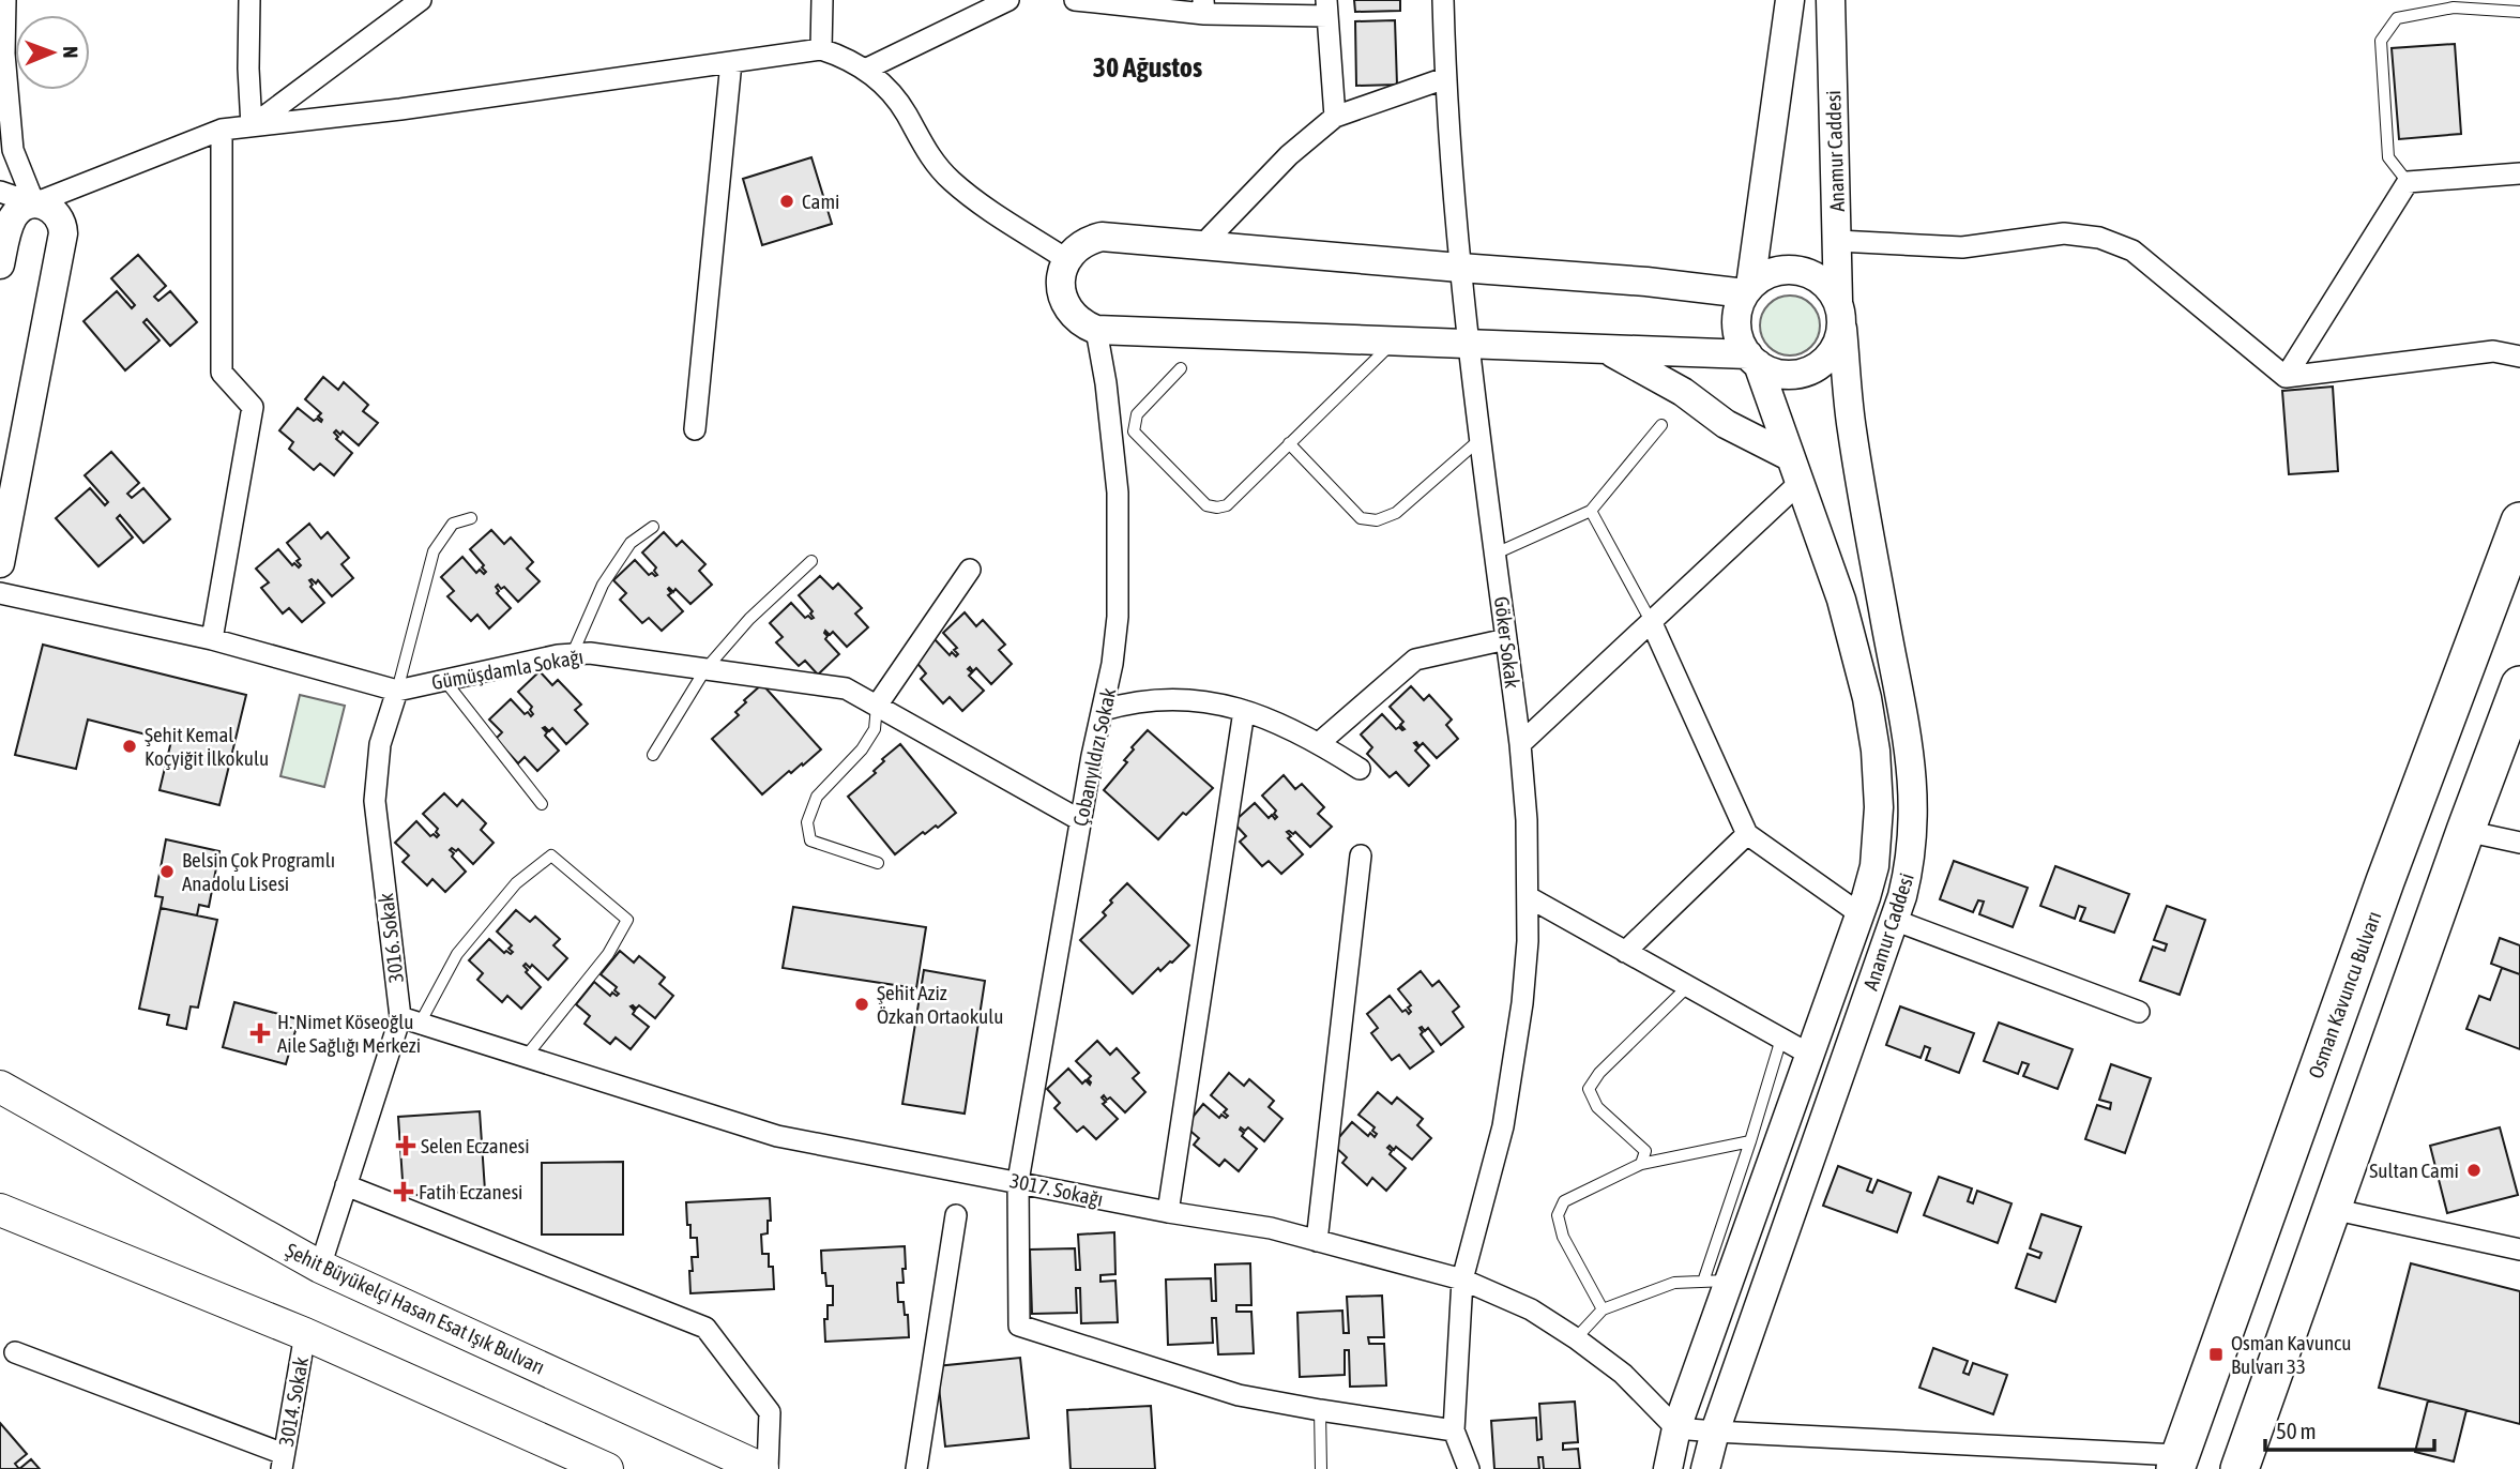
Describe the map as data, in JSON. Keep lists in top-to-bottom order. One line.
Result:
{"streets":{"highway":["Osman Kavuncu Bulvarı"],"main road":["Şehit Büyükelçi Hasan Esat Işık Bulvarı"],"street":["Anamur Caddesi","Göker Sokak","Gümüşdamla Sokağı","Çobanyıldızı Sokak","3016. Sokak","3017. Sokağı","3014. Sokak"]},"crossings":[["Anamur Caddesi","3017. Sokağı"],["Göker Sokak","3017. Sokağı"],["Gümüşdamla Sokağı","Çobanyıldızı Sokak"],["Gümüşdamla Sokağı","3016. Sokak"],["Çobanyıldızı Sokak","3017. Sokağı"],["3016. Sokak","3017. Sokağı"],["3016. Sokak","Şehit Büyükelçi Hasan Esat Işık Bulvarı"]],"districts":["30 Ağustos"],"places":{"other":["Cami","Şehit Kemal Koçyiğit İlkokulu","Belsin Çok Programlı Anadolu Lisesi","Şehit Aziz Özkan Ortaokulu","Sultan Cami"],"health":["H. Nimet Köseoğlu Aile Sağlığı Merkezi","Selen Eczanesi","Fatih Eczanesi"],"transit":["Osman Kavuncu Bulvarı 33"]},"scale_bar":"50 m","north":"right"}
